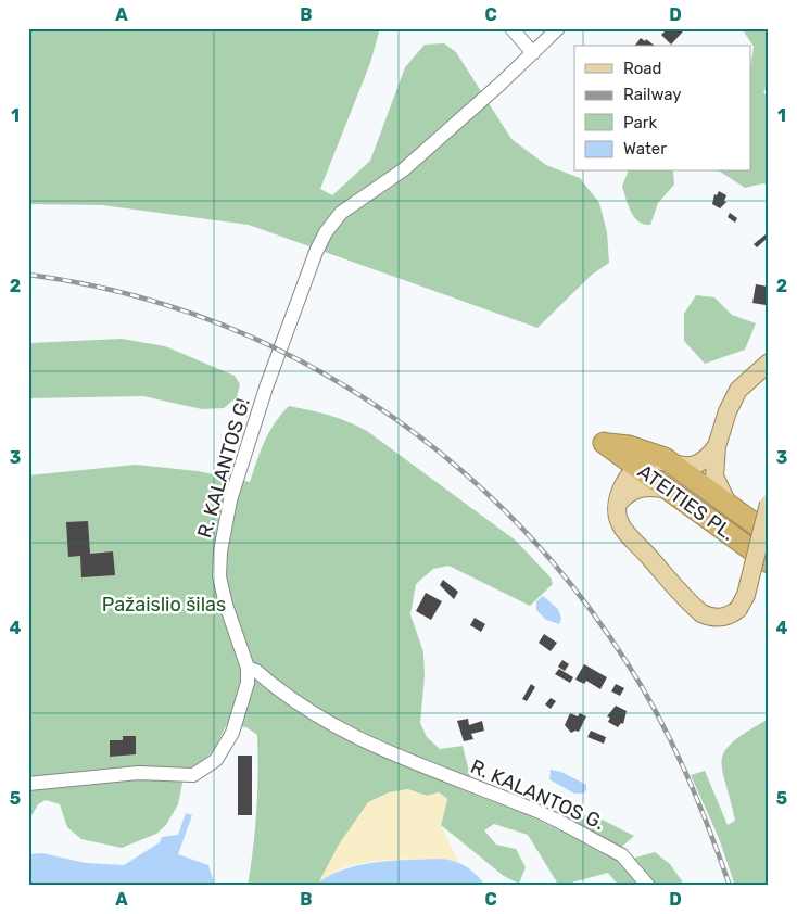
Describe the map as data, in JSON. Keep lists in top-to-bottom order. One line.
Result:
{"streets":{"highway":["ATEITIES PL."],"street":["R. KALANTOS G."]},"parks":["Pažaislio šilas"],"legend":["Road","Railway","Park","Water"],"grid":{"columns":["A","B","C","D"],"rows":["1","2","3","4","5"]}}
